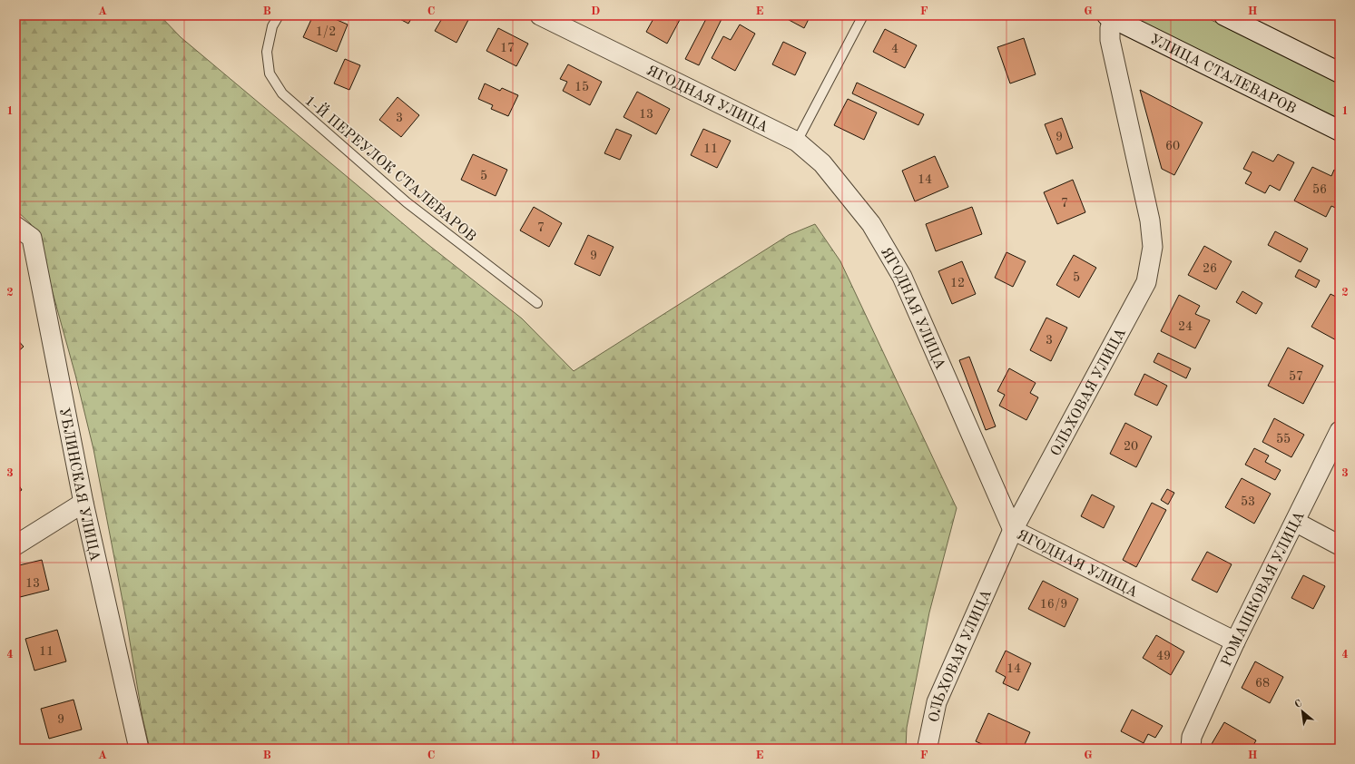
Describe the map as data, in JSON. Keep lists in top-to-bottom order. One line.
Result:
{"streets":{"main road":["УЛИЦА СТАЛЕВАРОВ"],"street":["ЯГОДНАЯ УЛИЦА","ОЛЬХОВАЯ УЛИЦА","УБЛИНСКАЯ УЛИЦА","РОМАШКОВАЯ УЛИЦА"],"lane":["1-Й ПЕРЕУЛОК СТАЛЕВАРОВ"]},"crossings":[["УЛИЦА СТАЛЕВАРОВ","ОЛЬХОВАЯ УЛИЦА"],["ЯГОДНАЯ УЛИЦА","ОЛЬХОВАЯ УЛИЦА"],["ЯГОДНАЯ УЛИЦА","РОМАШКОВАЯ УЛИЦА"]],"house_numbers":["1/2","17","4","15","13","3","9","60","11","5","14","56","7","7","9","26","5","12","24","3","57","55","20","53","13","16/9","11","49","14","68","9"],"north":"top left","grid":{"columns":["A","B","C","D","E","F","G","H"],"rows":["1","2","3","4"]}}
